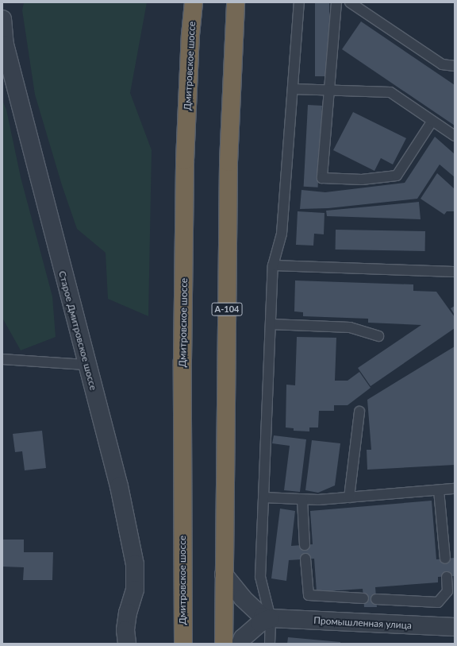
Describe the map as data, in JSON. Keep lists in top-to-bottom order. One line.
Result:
{"streets":{"highway":["Дмитровское шоссе","А-104"],"street":["Старое Дмитровское шоссе","Промышленная улица"]},"crossings":[["А-104","Промышленная улица"]]}
